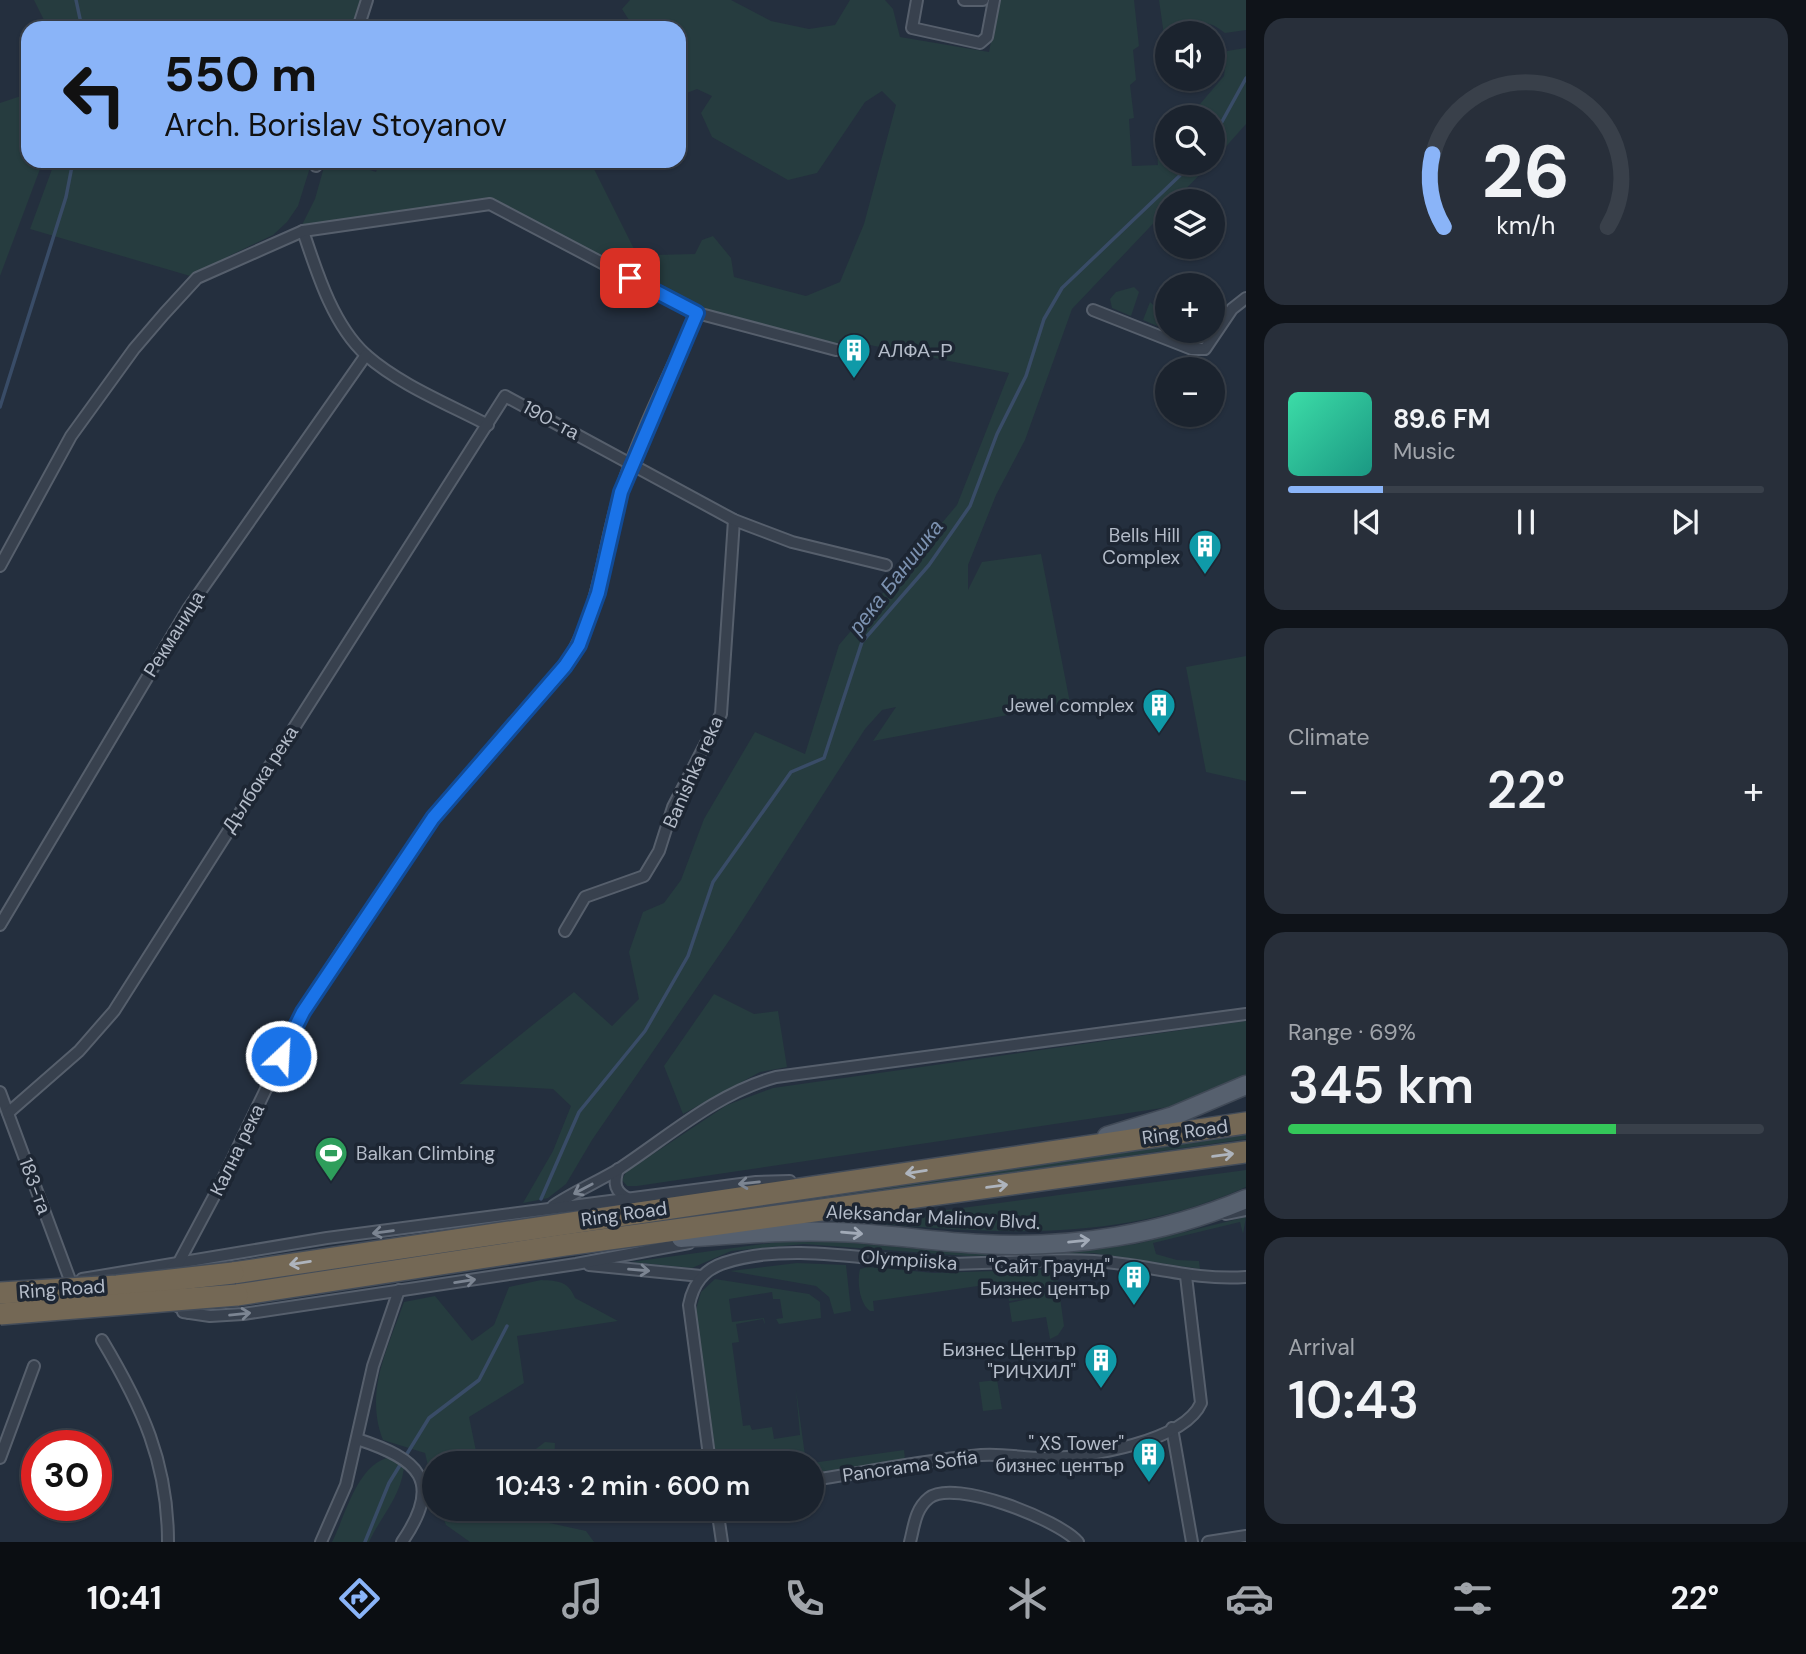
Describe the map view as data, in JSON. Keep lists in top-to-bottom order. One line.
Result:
{"streets":{"highway":["Ring Road"],"main road":["Aleksandar Malinov Blvd."],"street":["190-та","Рекманица","Banishka reka","Дълбока река","Кална река","183-та","Olympiiska","Panorama Sofia"]},"crossings":[["190-та","Banishka reka"],["190-та","Дълбока река"],["190-та","Кална река"],["Дълбока река","183-та"],["Ring Road","Aleksandar Malinov Blvd."],["Olympiiska","Panorama Sofia"]],"one_way":["Aleksandar Malinov Blvd."],"water":["река Банишка"],"places":{"building":["АЛФА-Р","Bells Hill Complex","Jewel complex","\"Сайт Граунд\" Бизнес център","Бизнес Център \"РИЧХИЛ\"","\" XS Tower\" бизнес център"],"sports":["Balkan Climbing"]},"page":{"map_buttons":["+","−"],"turn":["550 m","Arch. Borislav Stoyanov"],"song":["89.6 FM","Music"],"tile":["Climate",["Range · 69%","345 km"],["Arrival","10:43"]],"heat":["−","22°","+"],"limit":"30","trip":"10:43 · 2 min · 600 m","tabs":["10:41","22°"],"gauge":["26","km/h"]}}
